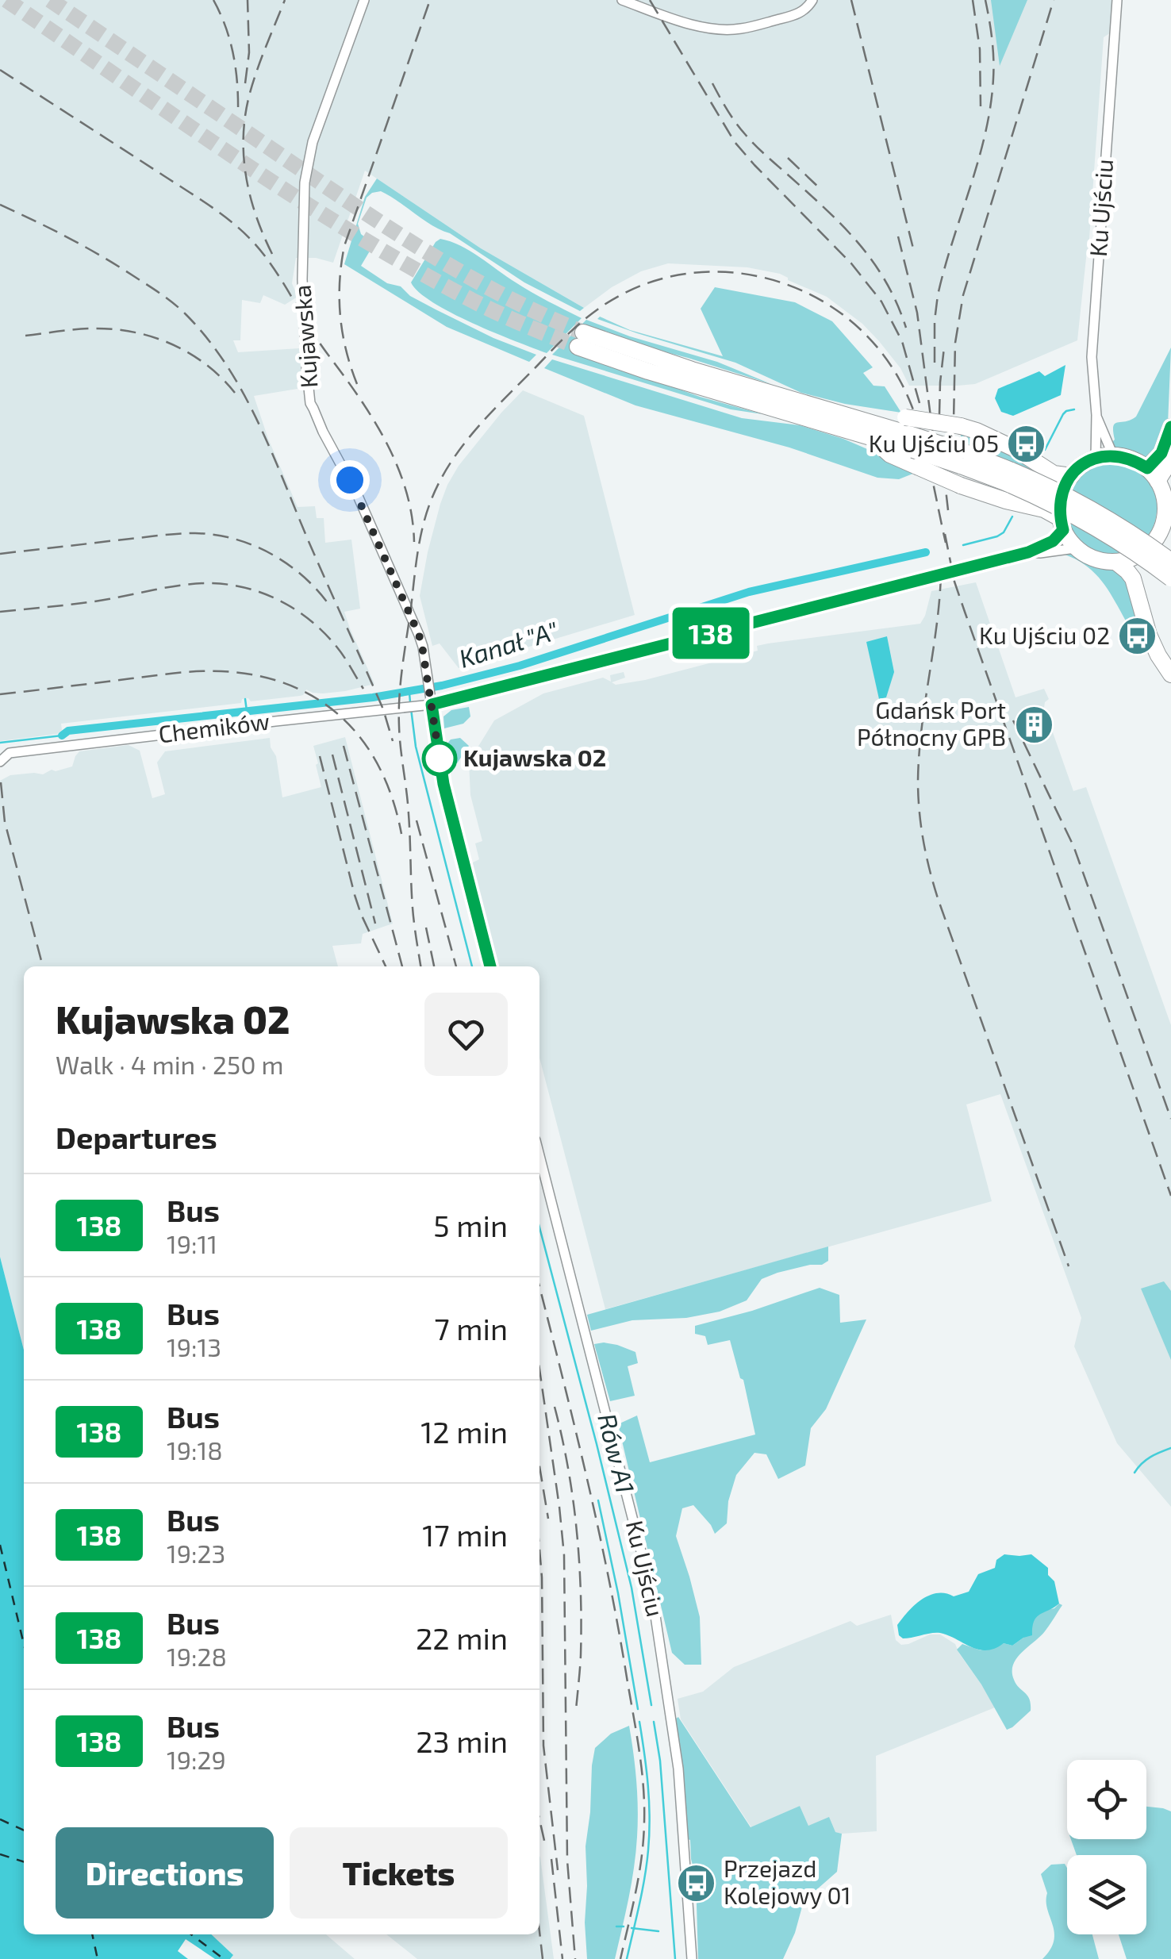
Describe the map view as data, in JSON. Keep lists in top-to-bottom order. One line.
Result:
{"streets":{"street":["Ku Ujściu","Kujawska","Chemików"]},"crossings":[["Kujawska","Chemików"]],"water":["Kanał \"A\"","Rów A1"],"places":{"bus stop":["Ku Ujściu 05","Ku Ujściu 02","Przejazd Kolejowy 01"],"building":["Gdańsk Port Północny GPB"],"other":["Kujawska 02"]},"lines":["bus line 138"],"page":{"on_map":"138","heading":[["Kujawska 02","Walk · 4 min · 250 m"],"Departures"],"list":[{"mark":"138","name":"Bus","note":"19:11","value":"5 min"},{"mark":"138","name":"Bus","note":"19:13","value":"7 min"},{"mark":"138","name":"Bus","note":"19:18","value":"12 min"},{"mark":"138","name":"Bus","note":"19:23","value":"17 min"},{"mark":"138","name":"Bus","note":"19:28","value":"22 min"},{"mark":"138","name":"Bus","note":"19:29","value":"23 min"}],"buttons":["Directions","Tickets"]}}
